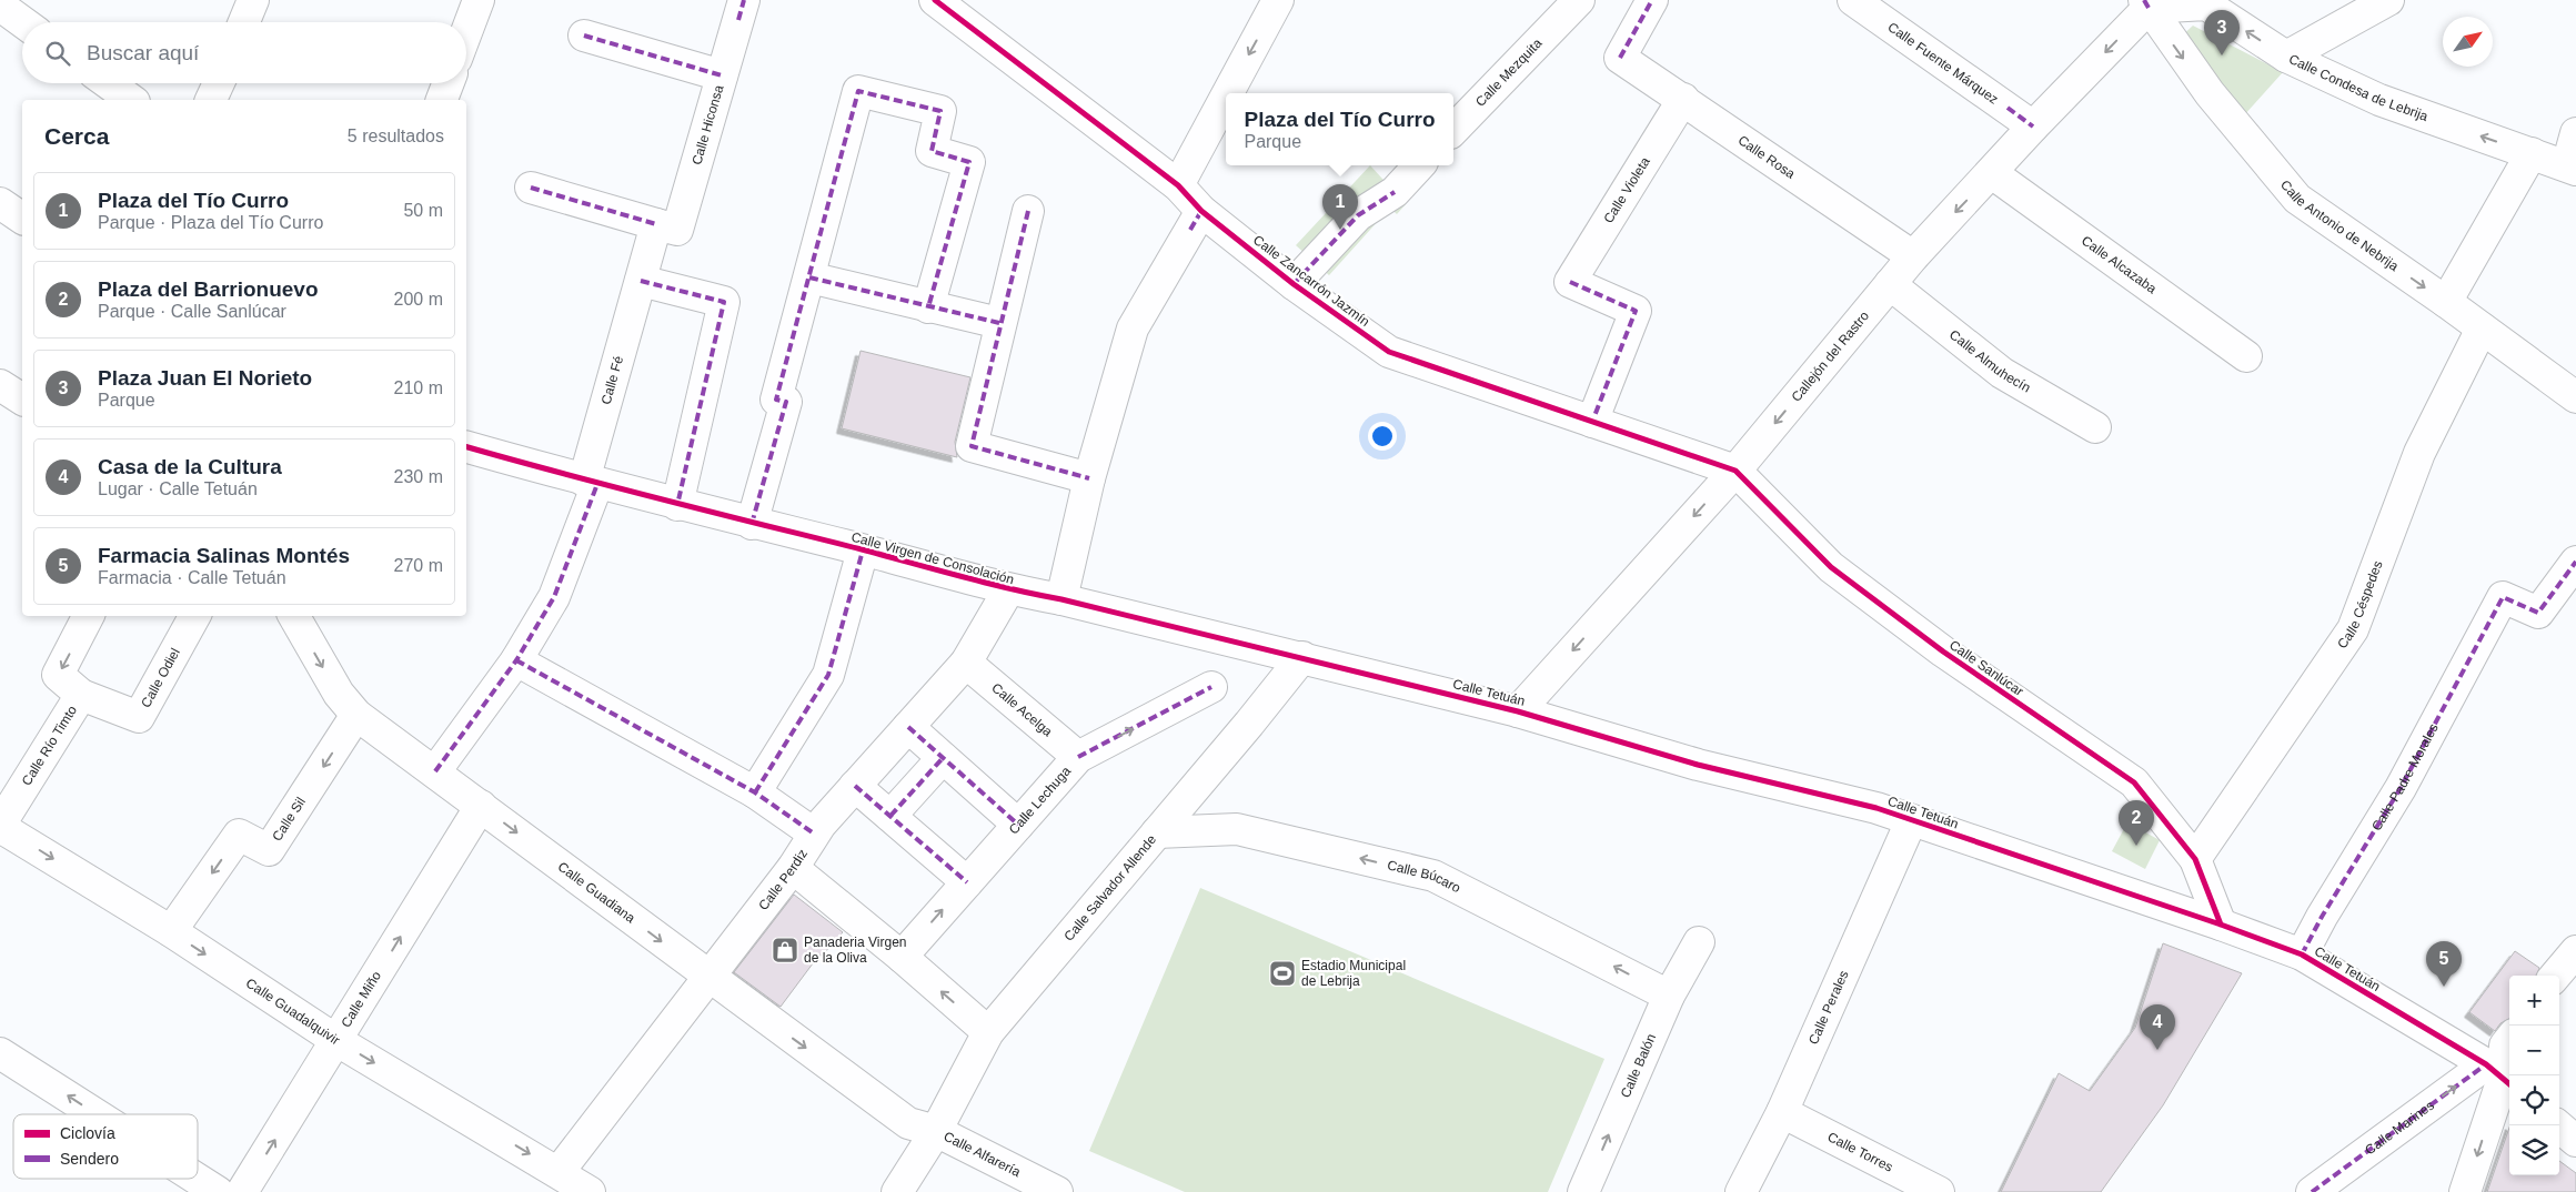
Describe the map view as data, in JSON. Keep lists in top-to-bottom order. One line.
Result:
{"streets":{"street":["Calle Fuente Márquez","Calle Mezquita","Calle Condesa de Lebrija","Calle Hiconsa","Calle Rosa","Calle Violeta","Calle Antonio de Nebrija","Calle Alcazaba","Calle Zancarrón Jazmín","Callejón del Rastro","Calle Almuhecín","Calle Fé","Calle Virgen de Consolación","Calle Céspedes","Calle Sanlúcar","Calle Odiel","Calle Tetuán","Calle Acelga","Calle Río Timto","Calle Padre Morales","Calle Lechuga","Calle Sil","Calle Búcaro","Calle Perdiz","Calle Salvador Allende","Calle Guadiana","Calle Miño","Calle Perales","Calle Guadalquivir","Calle Balón","Calle Marines","Calle Torres","Calle Alfarería"]},"crossings":[["Calle Fuente Márquez","Callejón del Rastro"],["Calle Condesa de Lebrija","Calle Antonio de Nebrija"],["Calle Condesa de Lebrija","Callejón del Rastro"],["Calle Hiconsa","Calle Fé"],["Calle Rosa","Calle Violeta"],["Calle Rosa","Callejón del Rastro"],["Calle Violeta","Calle Zancarrón Jazmín"],["Calle Antonio de Nebrija","Callejón del Rastro"],["Calle Antonio de Nebrija","Calle Céspedes"],["Calle Alcazaba","Callejón del Rastro"],["Calle Zancarrón Jazmín","Callejón del Rastro"],["Calle Zancarrón Jazmín","Calle Sanlúcar"],["Callejón del Rastro","Calle Almuhecín"],["Callejón del Rastro","Calle Sanlúcar"],["Callejón del Rastro","Calle Tetuán"],["Calle Fé","Calle Virgen de Consolación"],["Calle Fé","Calle Guadiana"],["Calle Virgen de Consolación","Calle Tetuán"],["Calle Virgen de Consolación","Calle Perdiz"],["Calle Virgen de Consolación","Calle Salvador Allende"],["Calle Céspedes","Calle Sanlúcar"],["Calle Sanlúcar","Calle Tetuán"],["Calle Odiel","Calle Río Timto"],["Calle Tetuán","Calle Padre Morales"],["Calle Tetuán","Calle Salvador Allende"],["Calle Tetuán","Calle Perales"],["Calle Tetuán","Calle Marines"],["Calle Acelga","Calle Lechuga"],["Calle Acelga","Calle Perdiz"],["Calle Río Timto","Calle Guadalquivir"],["Calle Sil","Calle Guadiana"],["Calle Sil","Calle Guadalquivir"],["Calle Búcaro","Calle Salvador Allende"],["Calle Búcaro","Calle Balón"],["Calle Perdiz","Calle Guadiana"],["Calle Perdiz","Calle Guadalquivir"],["Calle Salvador Allende","Calle Guadiana"],["Calle Salvador Allende","Calle Alfarería"],["Calle Guadiana","Calle Miño"],["Calle Guadiana","Calle Alfarería"],["Calle Miño","Calle Guadalquivir"],["Calle Perales","Calle Torres"]],"one_way":["Calle Condesa de Lebrija","Calle Antonio de Nebrija","Callejón del Rastro","Calle Lechuga","Calle Sil","Calle Búcaro","Calle Miño","Calle Guadalquivir","Calle Balón","Calle Marines"],"places":{"shop":["Panaderia Virgen de la Oliva"],"sports":["Estadio Municipal de Lebrija"]},"legend":["Ciclovía","Sendero"],"north":"top right","page":{"pins":["3","1","2","5","4"],"search":"Buscar aquí","popup":["Plaza del Tío Curro","Parque"],"heading":["Cerca","5 resultados"],"list":[{"mark":"1","name":"Plaza del Tío Curro","note":"Parque · Plaza del Tío Curro","value":"50 m"},{"mark":"2","name":"Plaza del Barrionuevo","note":"Parque · Calle Sanlúcar","value":"200 m"},{"mark":"3","name":"Plaza Juan El Norieto","note":"Parque","value":"210 m"},{"mark":"4","name":"Casa de la Cultura","note":"Lugar · Calle Tetuán","value":"230 m"},{"mark":"5","name":"Farmacia Salinas Montés","note":"Farmacia · Calle Tetuán","value":"270 m"}],"map_buttons":["+","−"]}}
